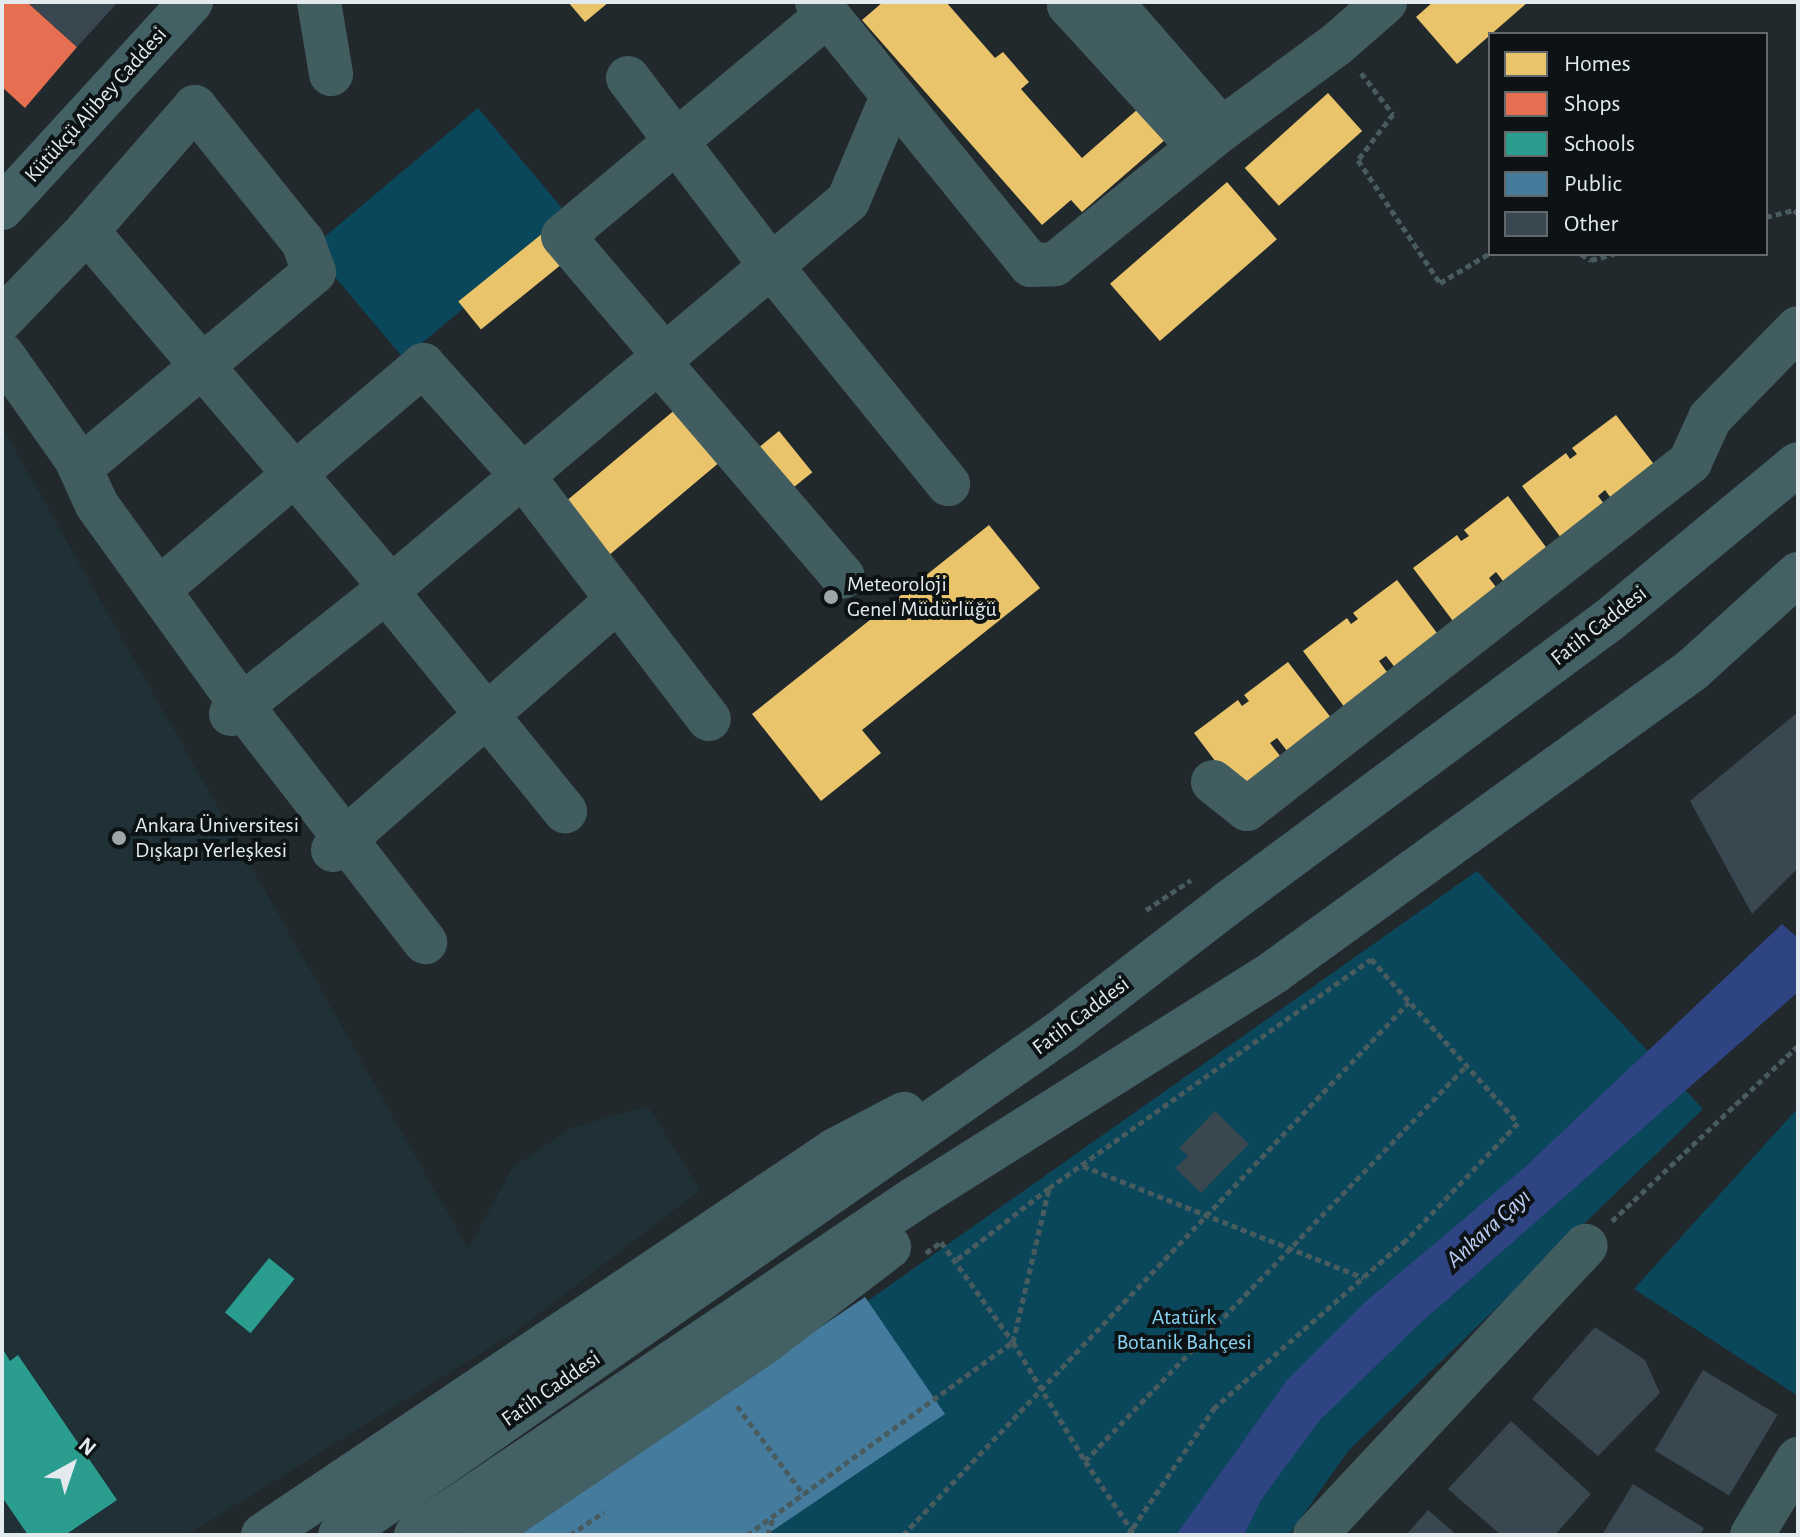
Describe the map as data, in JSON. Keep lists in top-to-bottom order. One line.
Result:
{"streets":{"main road":["Kütükçü Alibey Caddesi","Fatih Caddesi"]},"water":["Ankara Çayı"],"parks":["Atatürk Botanik Bahçesi"],"places":["Meteoroloji Genel Müdürlüğü","Ankara Üniversitesi Dışkapı Yerleşkesi"],"legend":["Homes","Shops","Schools","Public","Other"],"north":"top right"}
